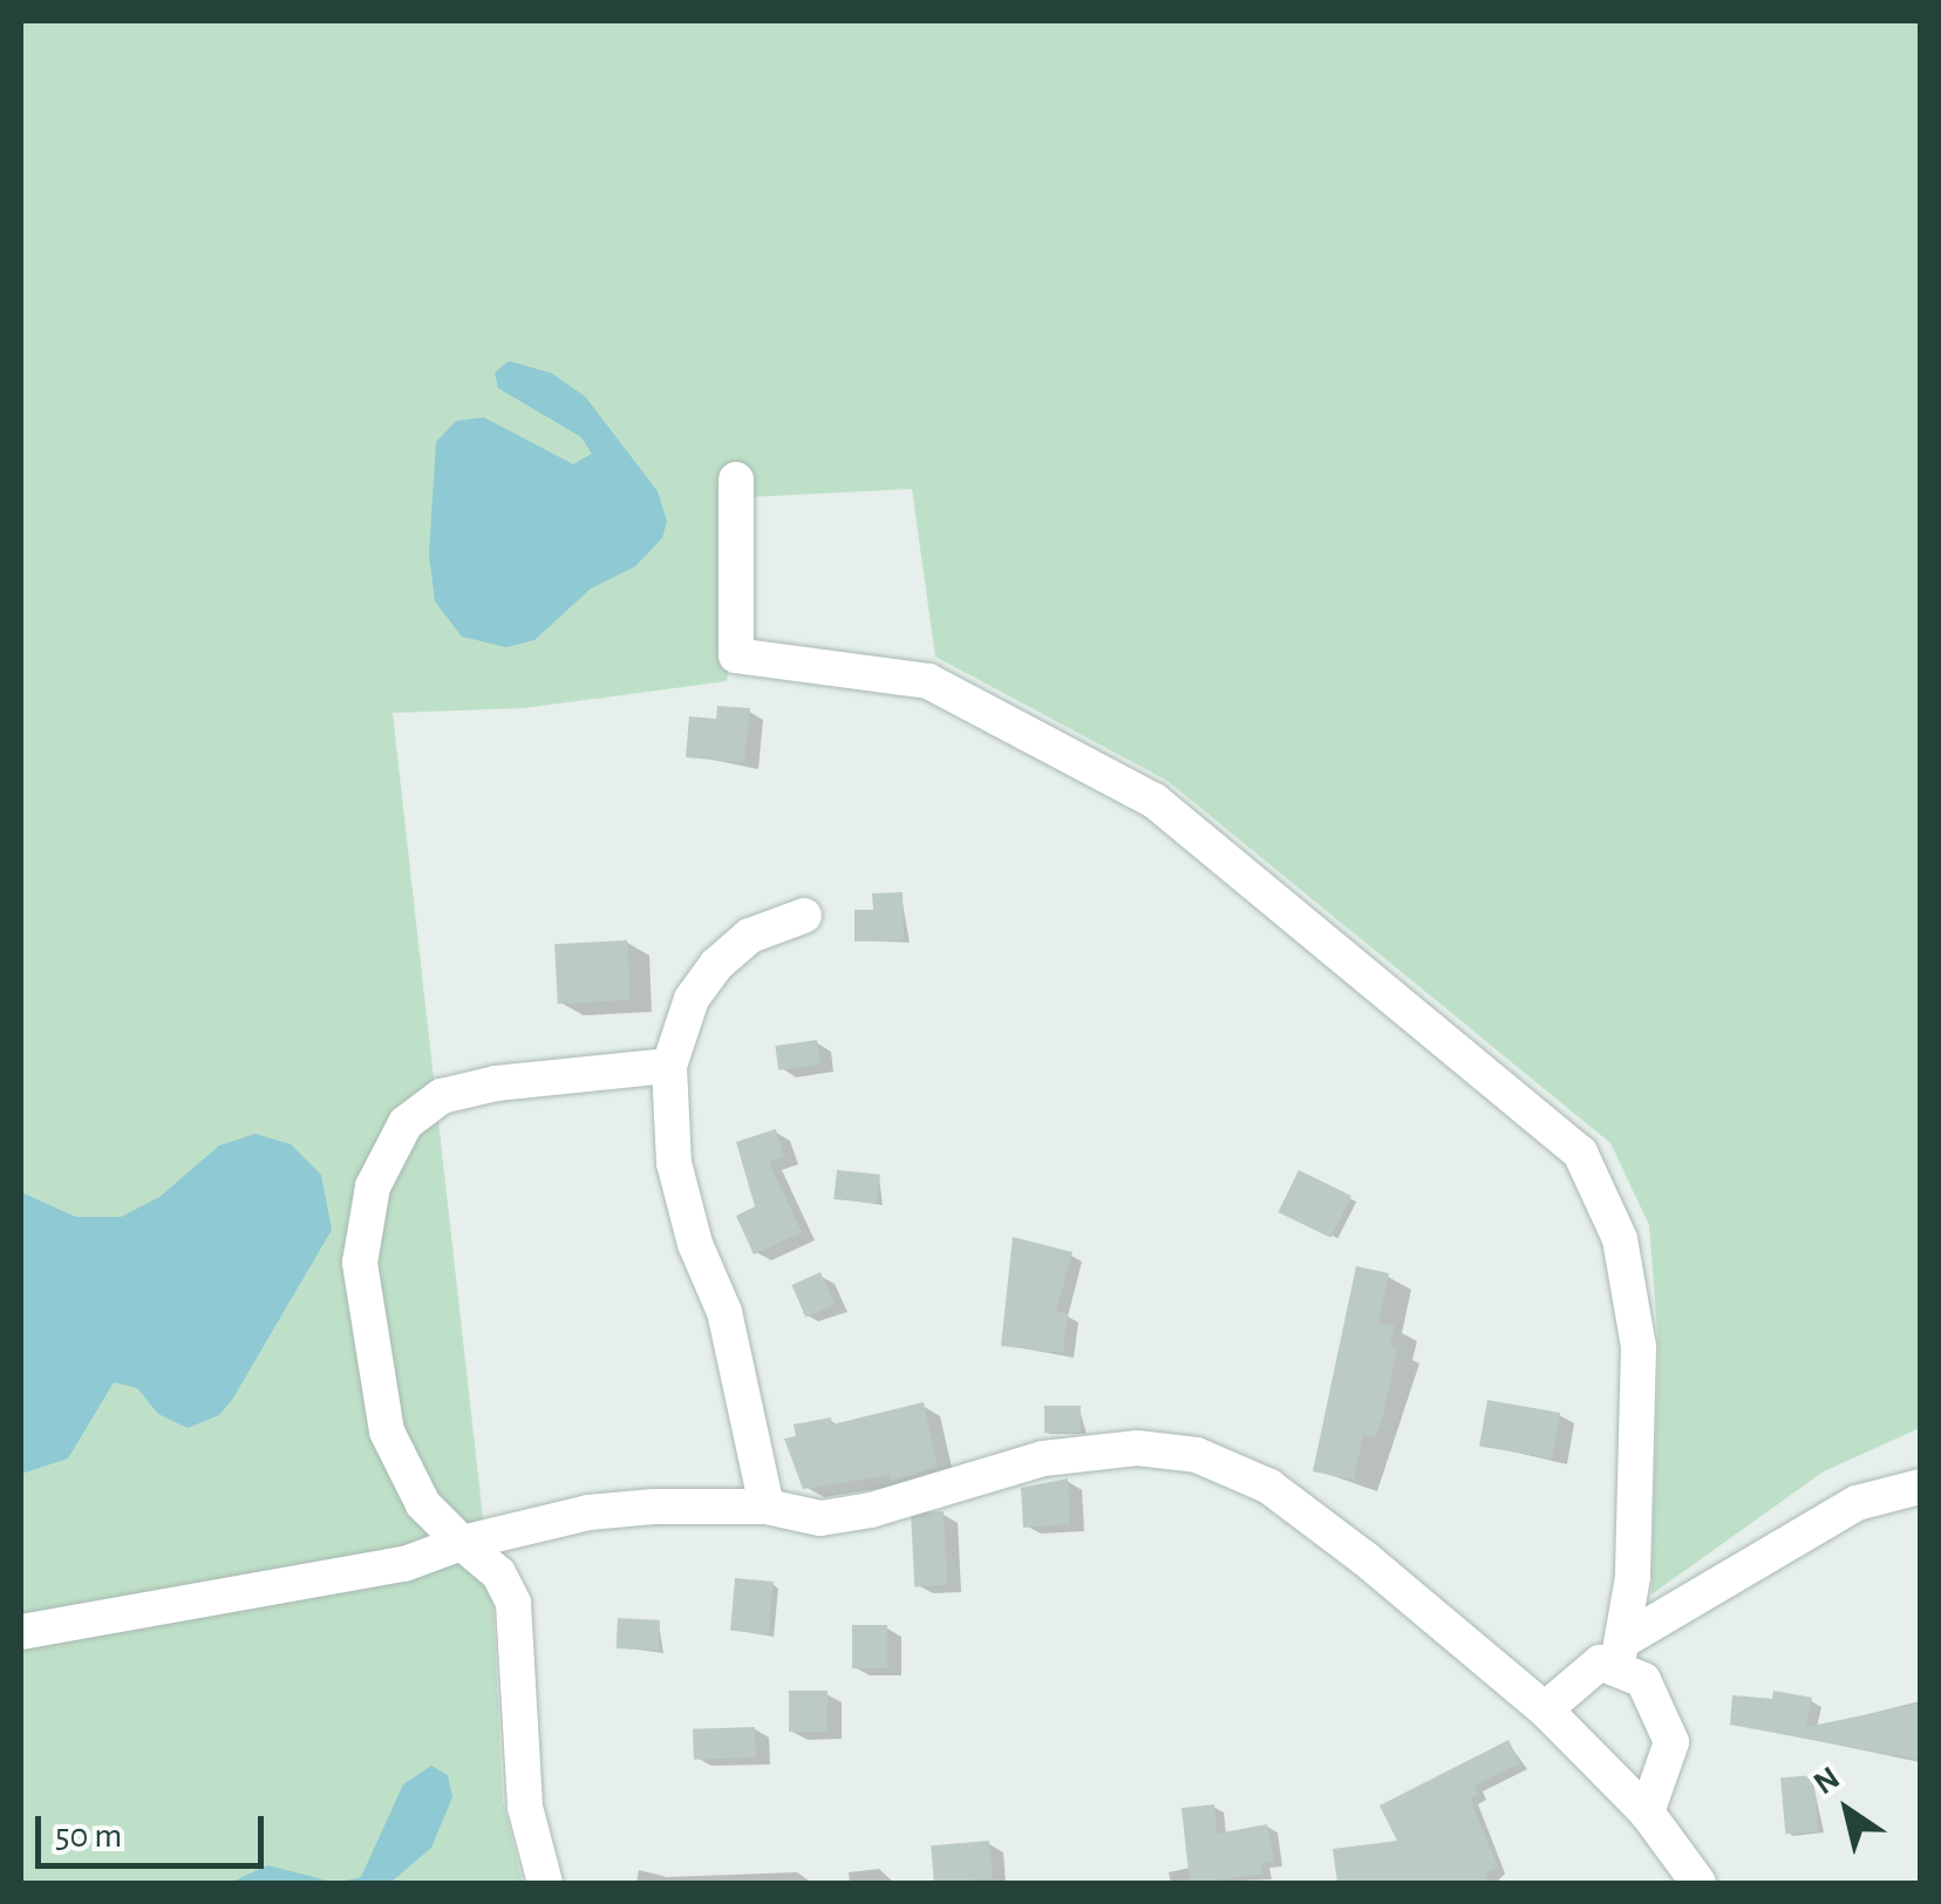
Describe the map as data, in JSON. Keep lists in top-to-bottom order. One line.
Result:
{"scale_bar":"50 m","north":"top left"}
